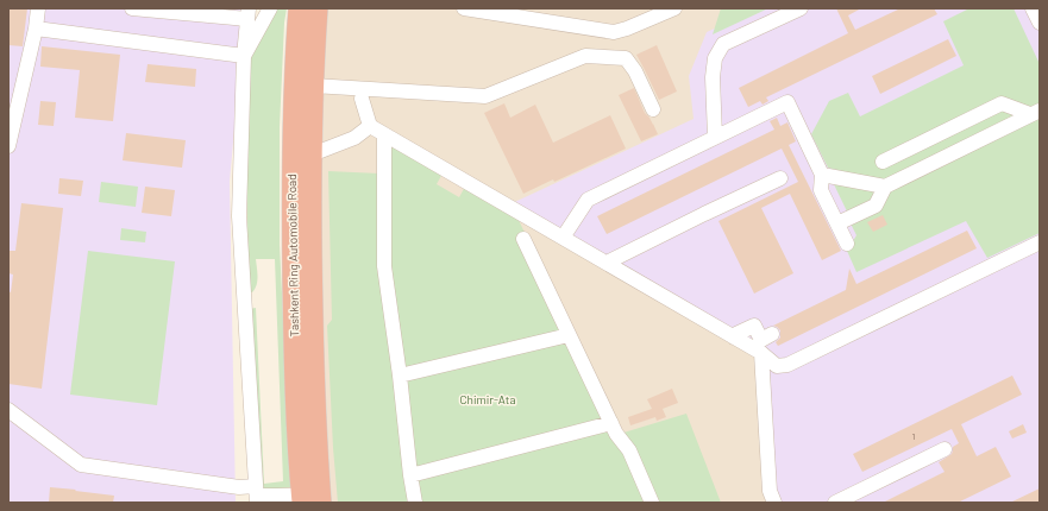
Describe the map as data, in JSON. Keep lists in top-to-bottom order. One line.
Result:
{"streets":{"highway":["Tashkent Ring Automobile Road"]},"parks":["Chimir-Ata"],"house_numbers":["1"]}
